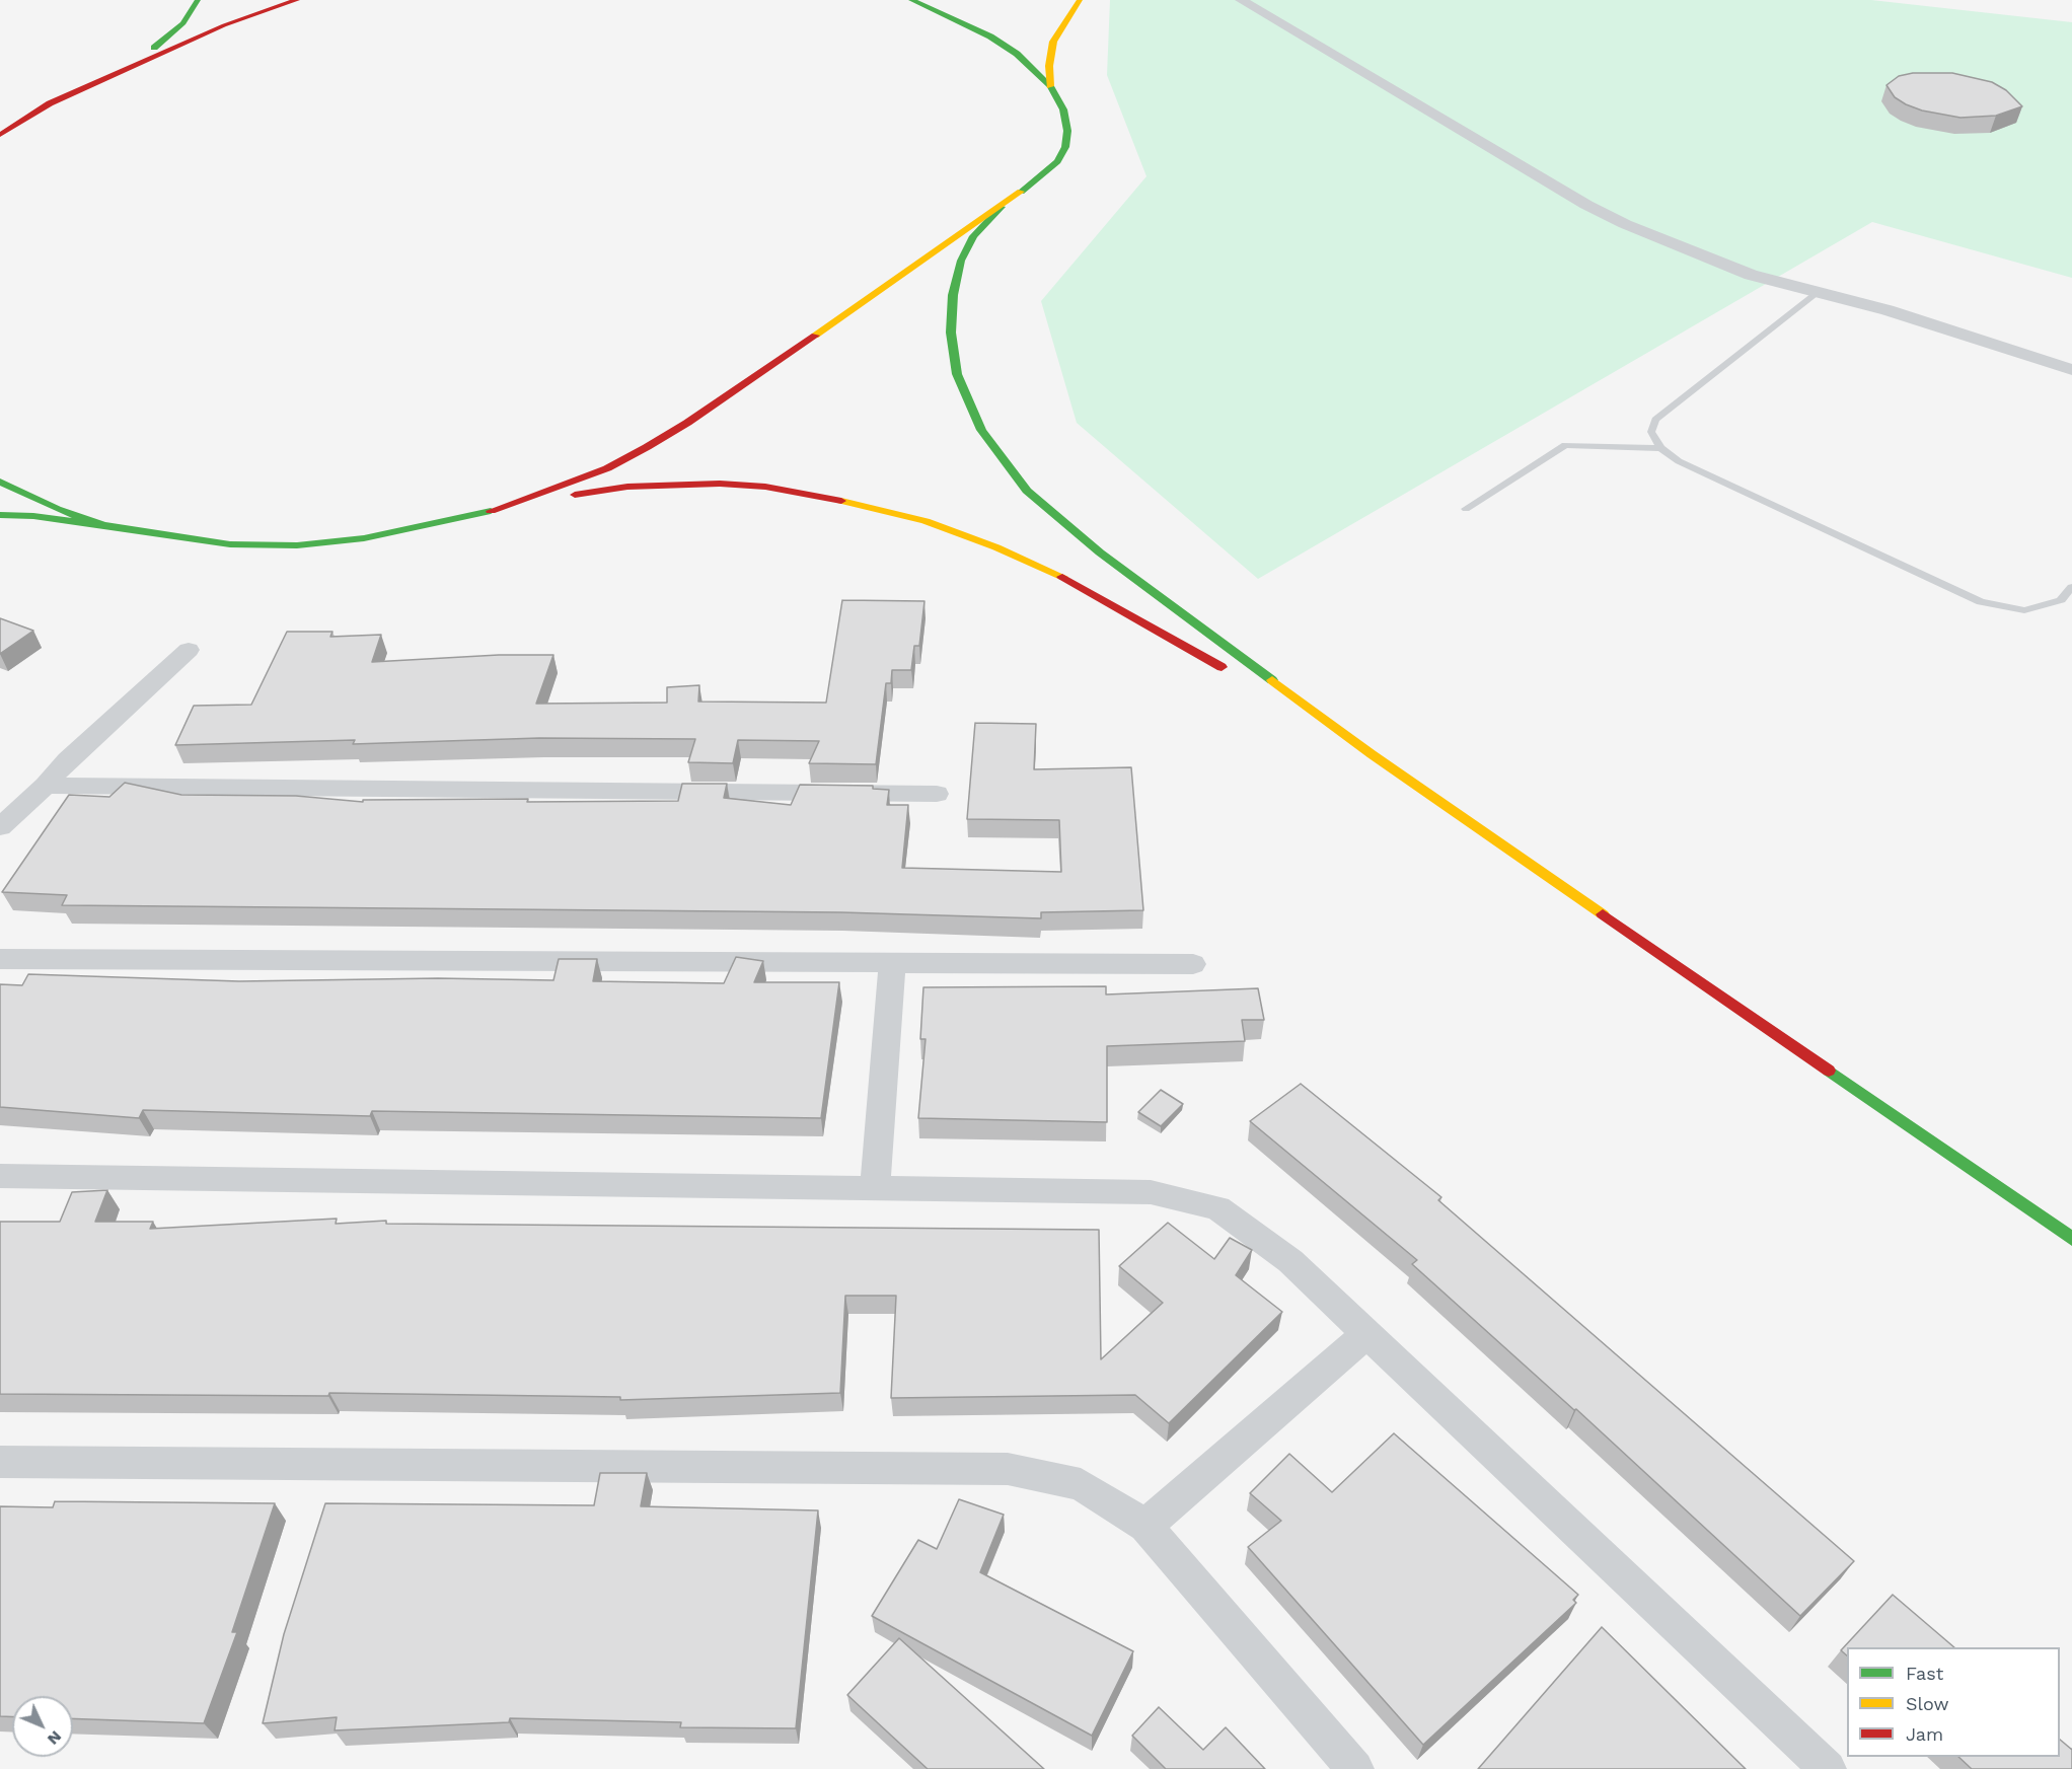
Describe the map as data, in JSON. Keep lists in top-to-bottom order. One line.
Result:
{"legend":["Fast","Slow","Jam"],"north":"bottom right"}
